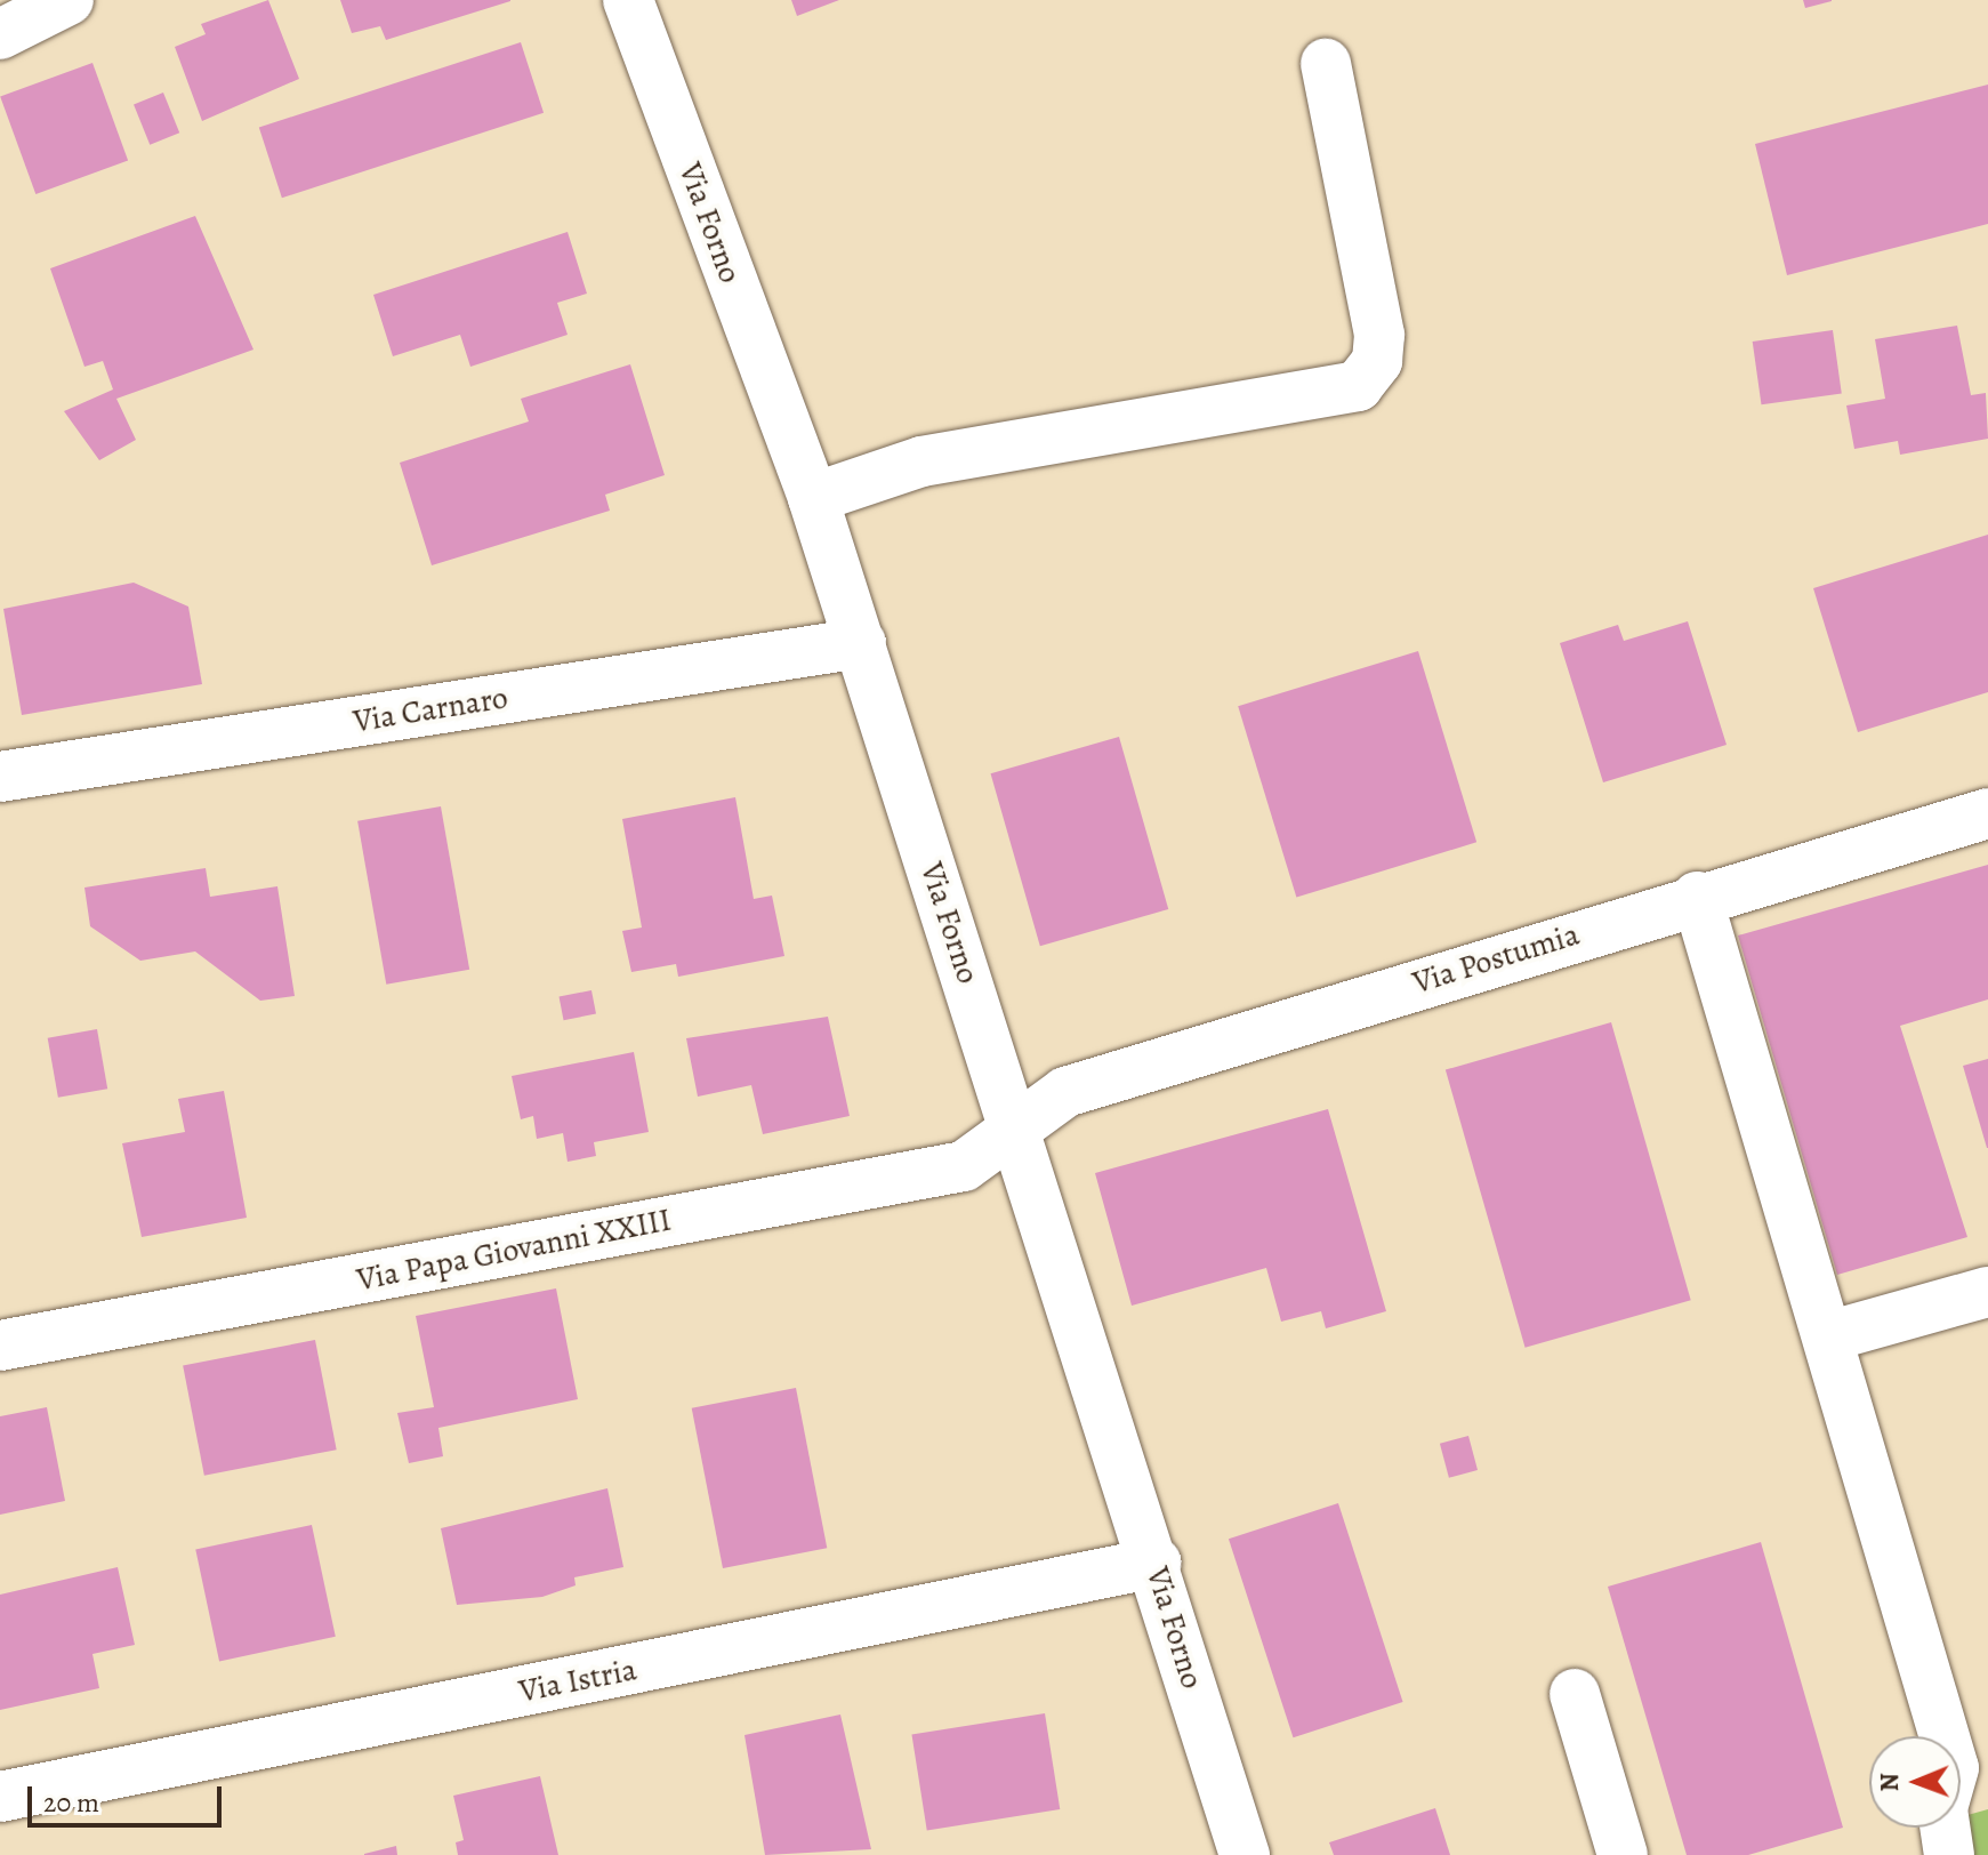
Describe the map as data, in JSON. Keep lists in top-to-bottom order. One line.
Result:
{"streets":{"street":["Via Forno","Via Carnaro","Via Postumia","Via Papa Giovanni XXIII","Via Istria"]},"crossings":[["Via Forno","Via Carnaro"],["Via Forno","Via Postumia"],["Via Forno","Via Papa Giovanni XXIII"],["Via Forno","Via Istria"],["Via Postumia","Via Papa Giovanni XXIII"]],"scale_bar":"20 m","north":"left"}
